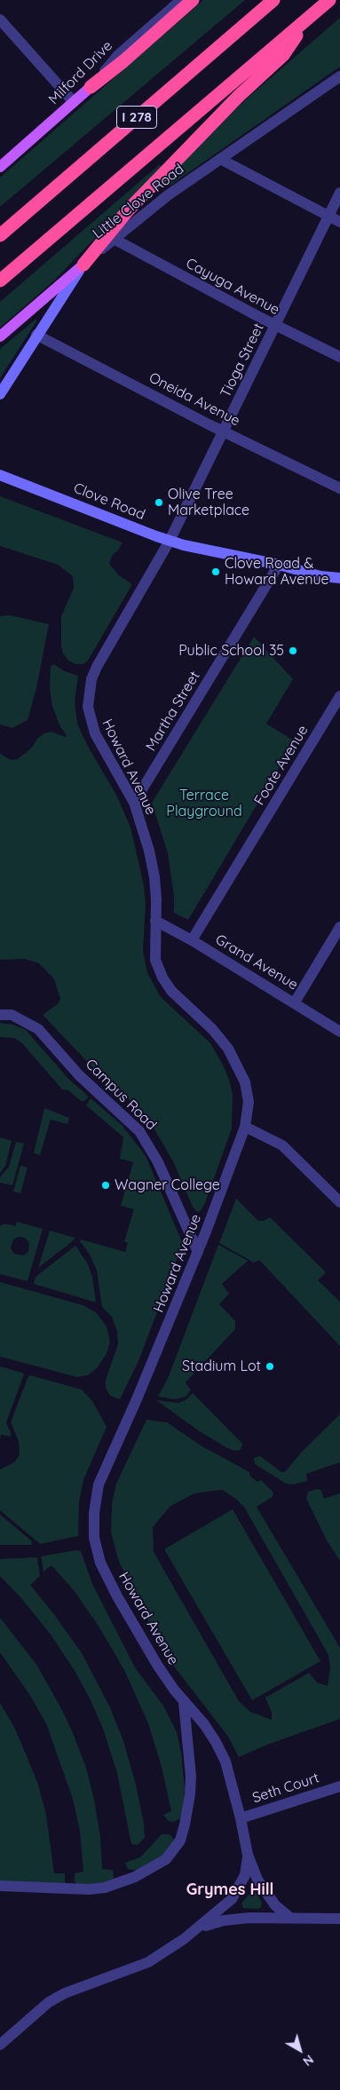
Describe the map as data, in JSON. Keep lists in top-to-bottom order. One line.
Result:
{"streets":{"highway":["I 278"],"main road":["Milford Drive","Little Clove Road","Clove Road"],"street":["Cayuga Avenue","Tioga Street","Oneida Avenue","Martha Street","Foote Avenue","Howard Avenue","Grand Avenue","Campus Road","Seth Court"]},"crossings":[["Little Clove Road","Cayuga Avenue"],["Little Clove Road","Oneida Avenue"],["Cayuga Avenue","Tioga Street"],["Tioga Street","Oneida Avenue"],["Tioga Street","Clove Road"],["Tioga Street","Howard Avenue"],["Clove Road","Martha Street"],["Clove Road","Howard Avenue"],["Martha Street","Howard Avenue"],["Foote Avenue","Grand Avenue"],["Howard Avenue","Grand Avenue"],["Howard Avenue","Campus Road"],["Howard Avenue","Seth Court"]],"districts":["Grymes Hill"],"parks":["Terrace Playground"],"places":["Olive Tree Marketplace","Clove Road & Howard Avenue","Public School 35","Wagner College","Stadium Lot"],"north":"bottom right"}
